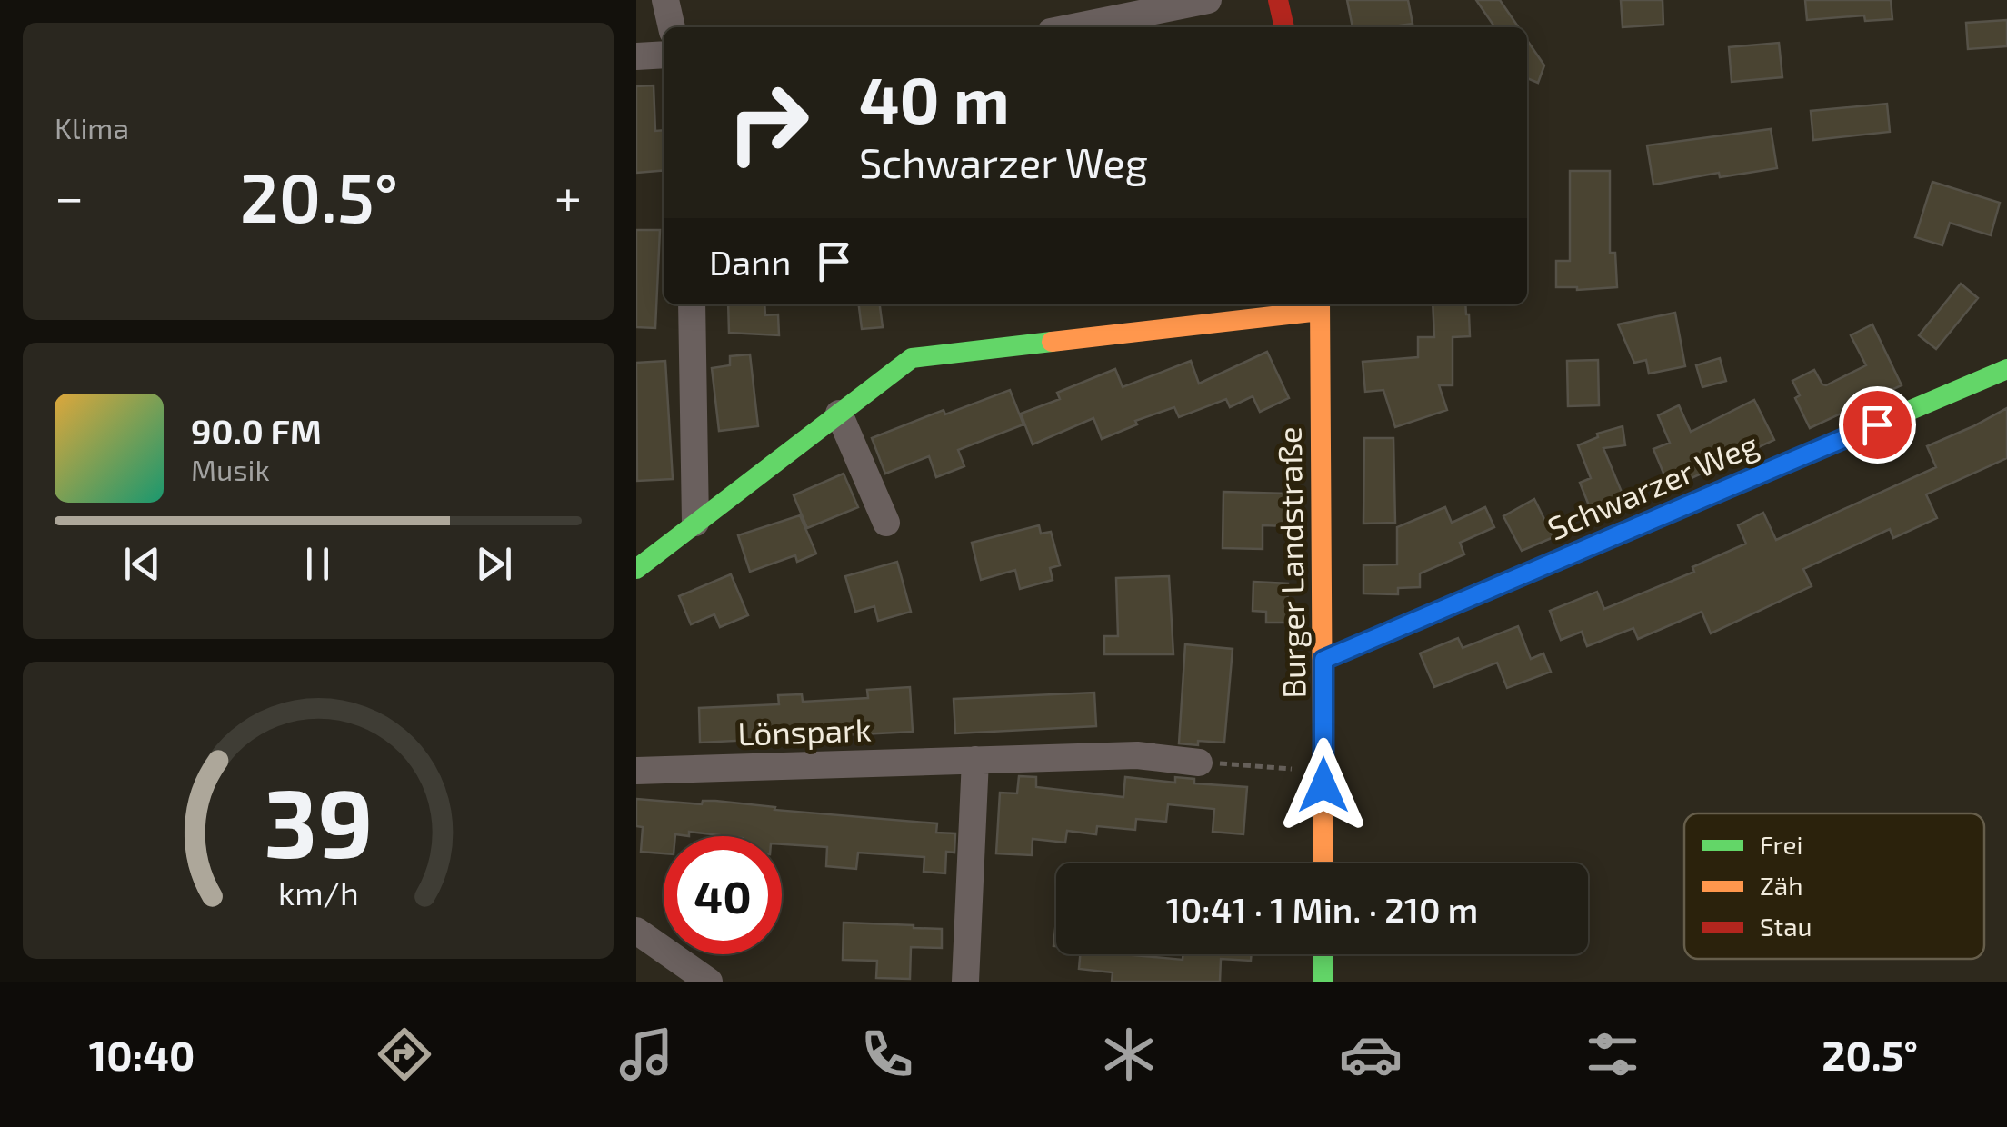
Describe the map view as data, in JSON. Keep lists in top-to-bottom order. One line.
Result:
{"streets":{"street":["Schwarzer Weg","Burger Landstraße","Lönspark"]},"crossings":[["Schwarzer Weg","Burger Landstraße"]],"legend":["Frei","Zäh","Stau"],"page":{"tile":"Klima","turn":["40 m","Schwarzer Weg"],"heat":["−","20.5°","+"],"then":"Dann","song":["90.0 FM","Musik"],"limit":"40","trip":"10:41 · 1 Min. · 210 m","tabs":["10:40","20.5°"],"gauge":["39","km/h"]}}
